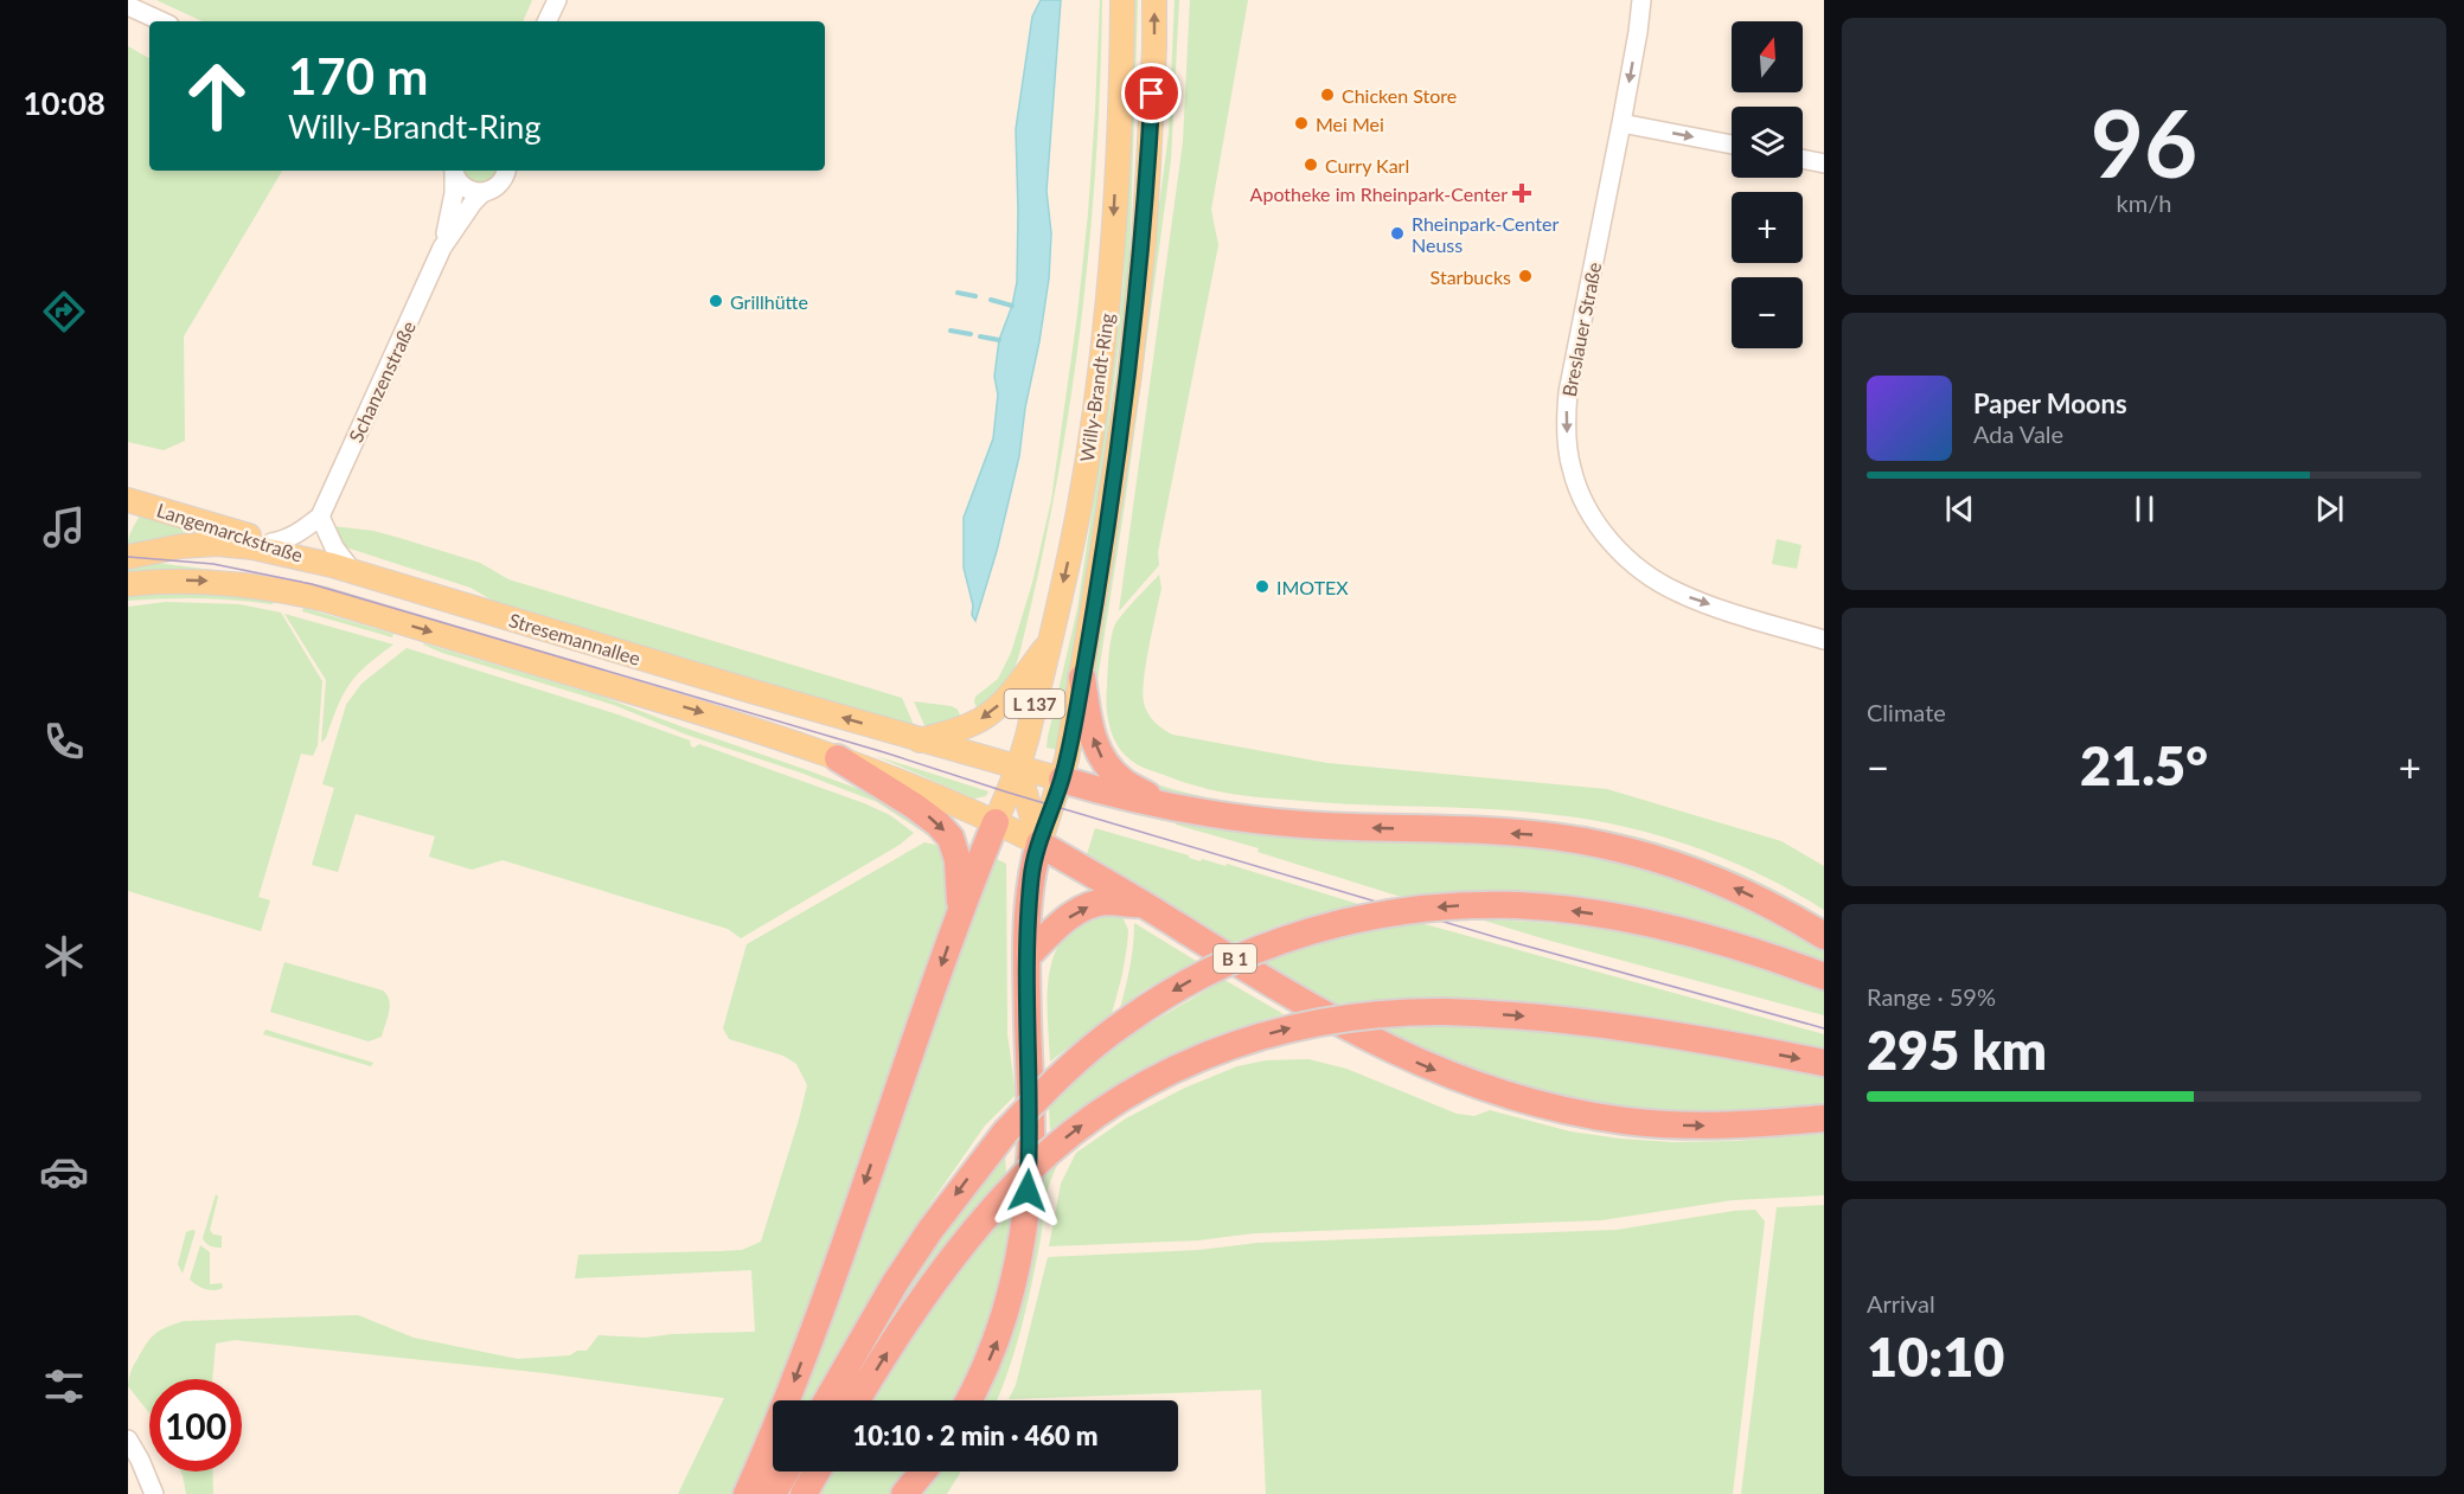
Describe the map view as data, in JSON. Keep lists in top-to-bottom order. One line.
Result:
{"streets":{"highway":["B 1"],"main road":["Willy-Brandt-Ring","Langemarckstraße","Stresemannallee","L 137"],"street":["Breslauer Straße","Schanzenstraße"]},"crossings":[["Willy-Brandt-Ring","Stresemannallee"],["Willy-Brandt-Ring","L 137"],["Langemarckstraße","Stresemannallee"],["Stresemannallee","L 137"]],"one_way":["Breslauer Straße"],"places":{"other":["Chicken Store","Mei Mei","Curry Karl","Rheinpark-Center Neuss","Starbucks","Grillhütte","IMOTEX"],"health":["Apotheke im Rheinpark-Center"]},"north":"top","page":{"tabs":"10:08","tile":[["96","km/h"],"Climate",["Range · 59%","295 km"],["Arrival","10:10"]],"map_buttons":["+","−"],"turn":["170 m","Willy-Brandt-Ring"],"song":["Paper Moons","Ada Vale"],"heat":["−","21.5°","+"],"limit":"100","trip":"10:10 · 2 min · 460 m"}}
